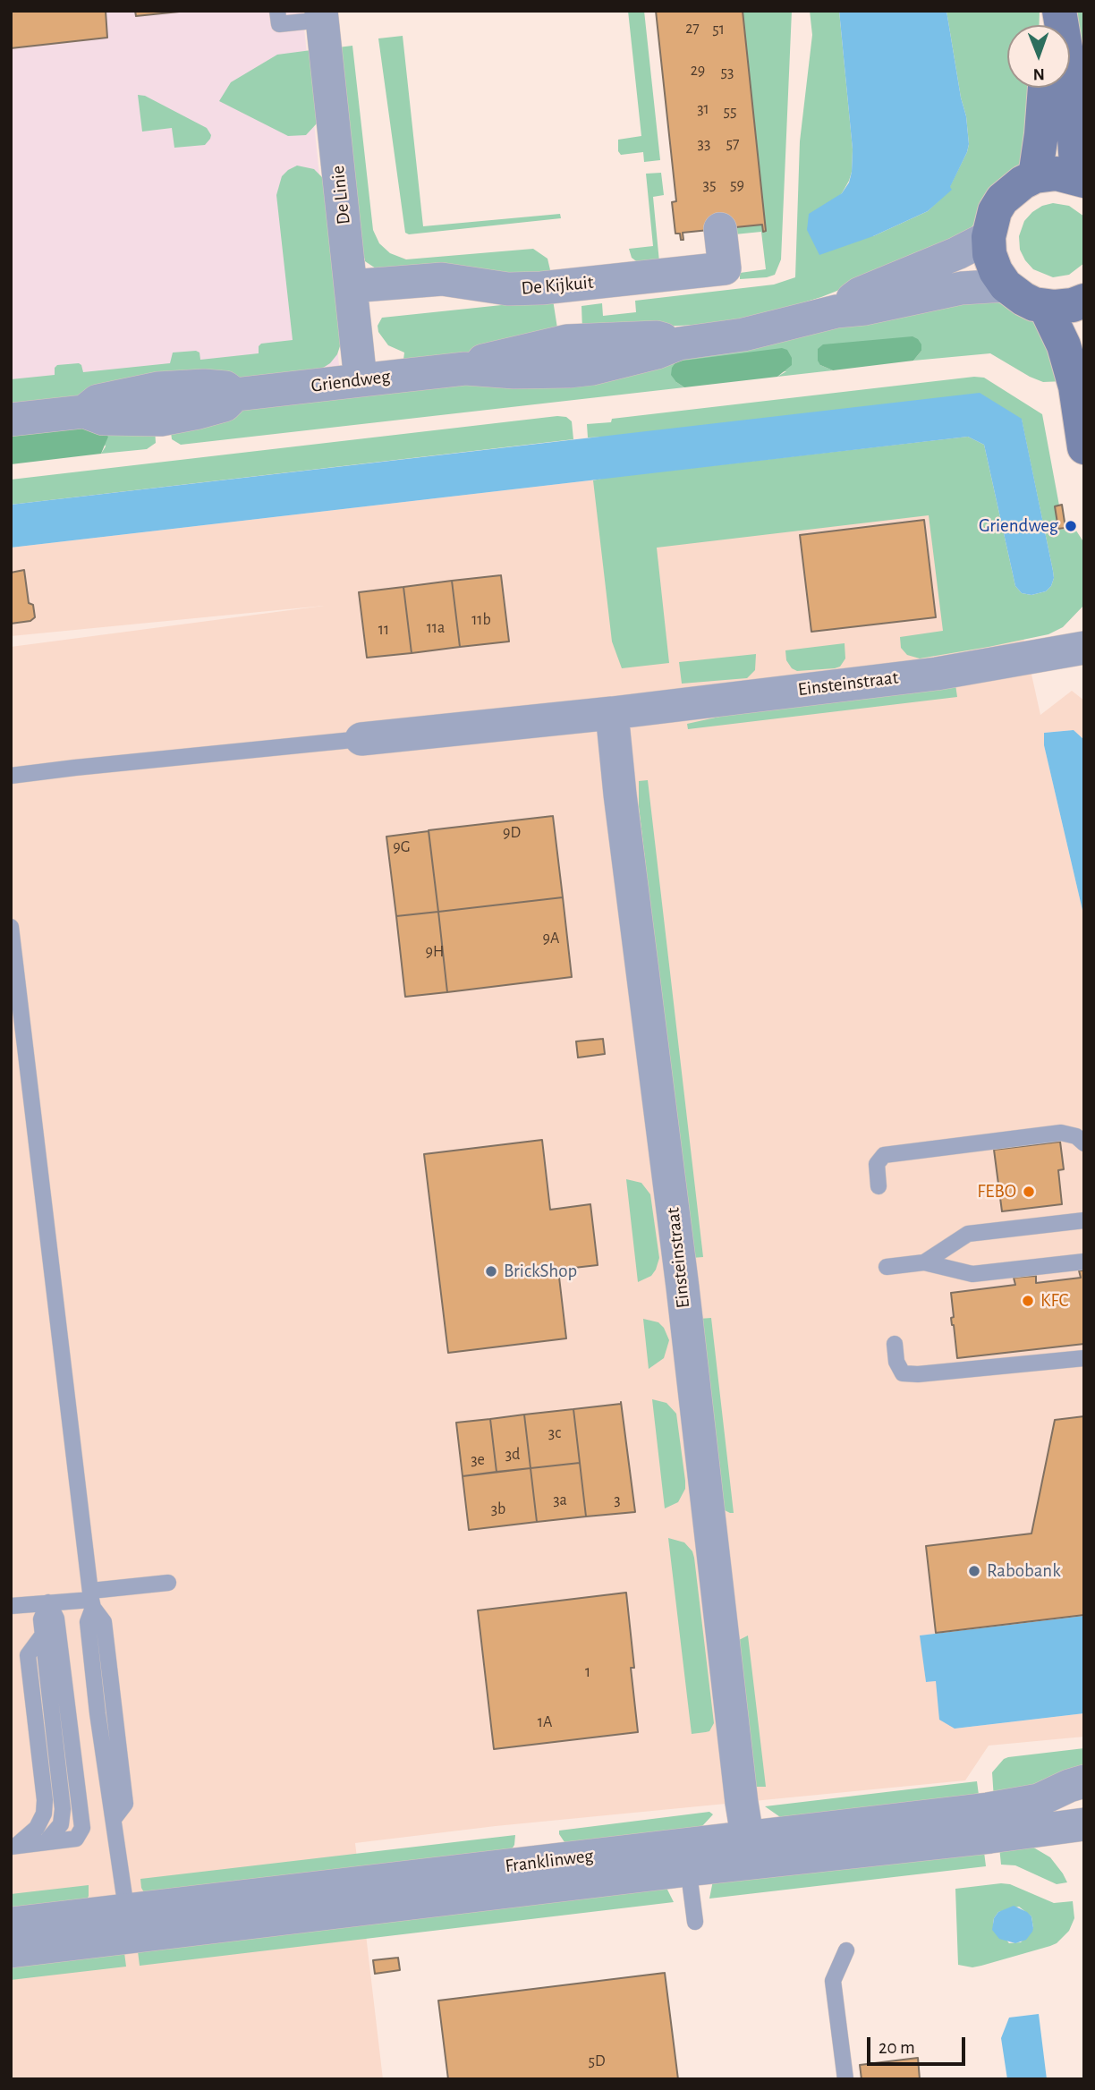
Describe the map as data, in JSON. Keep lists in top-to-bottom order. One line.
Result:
{"streets":{"street":["De Linie","De Kijkuit","Griendweg","Einsteinstraat","Franklinweg"]},"crossings":[["De Linie","De Kijkuit"],["De Linie","Griendweg"],["Einsteinstraat","Franklinweg"]],"places":["Griendweg","FEBO","BrickShop","KFC","Rabobank"],"house_numbers":["27","51","29","53","31","55","33","57","35","59","11b","11a","11","9D","9G","9A","9H","3c","3d","3e","3a","3","3b","1","1A","5D"],"scale_bar":"20 m","north":"bottom"}
